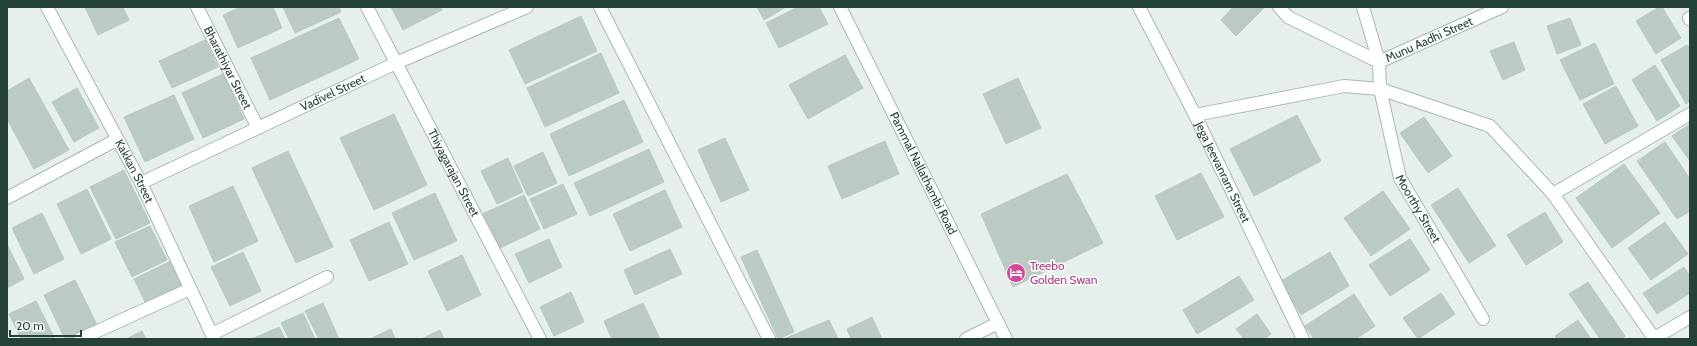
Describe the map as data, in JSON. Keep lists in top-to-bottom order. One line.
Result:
{"streets":{"street":["Munu Aadhi Street","Bharathiyar Street","Vadivel Street","Kakkan Street","Jega Jeevanram Street","Thiyagarajan Street","Pammal Nallathambi Road","Moorthy Street"]},"crossings":[["Munu Aadhi Street","Moorthy Street"],["Bharathiyar Street","Vadivel Street"],["Vadivel Street","Kakkan Street"],["Vadivel Street","Thiyagarajan Street"]],"places":{"hotel":["Treebo Golden Swan"]},"scale_bar":"20 m"}
